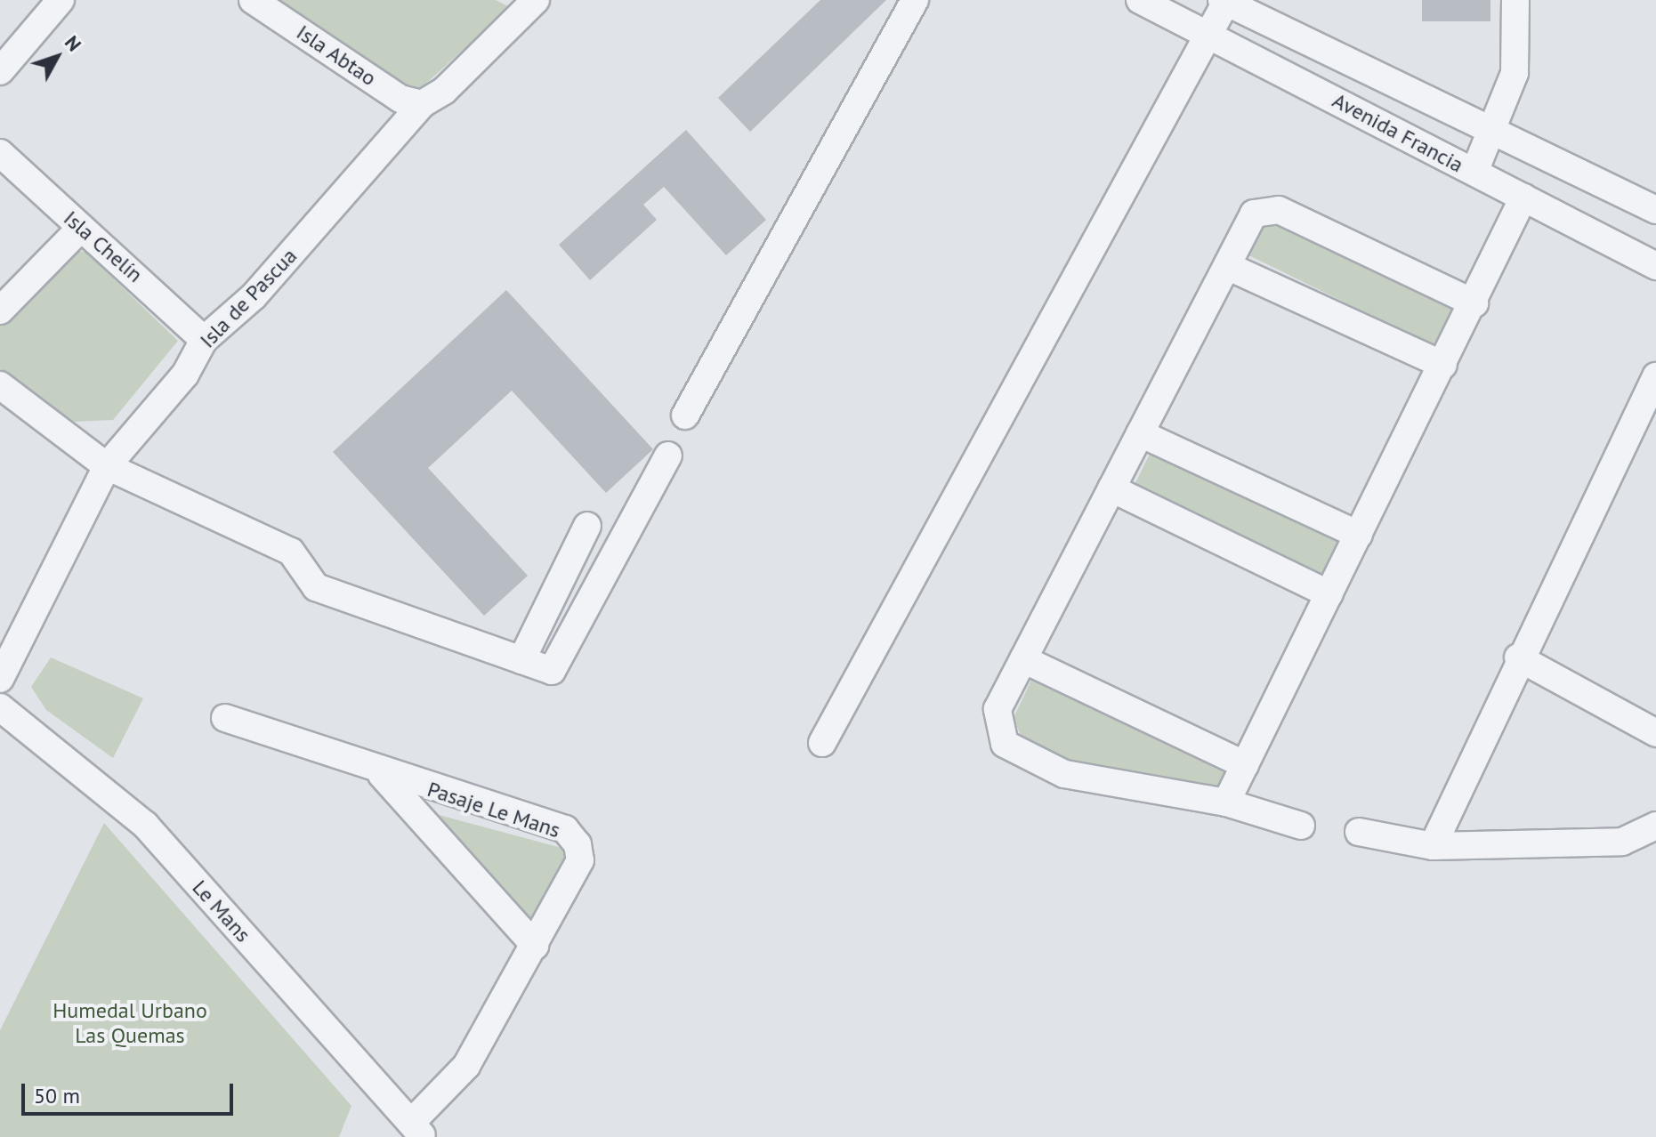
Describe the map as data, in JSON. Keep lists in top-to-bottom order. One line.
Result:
{"streets":{"street":["Isla Abtao","Avenida Francia","Isla Chelín","Isla de Pascua","Pasaje Le Mans","Le Mans"]},"crossings":[["Isla Abtao","Isla de Pascua"],["Isla Chelín","Isla de Pascua"],["Pasaje Le Mans","Le Mans"]],"parks":["Humedal Urbano Las Quemas"],"scale_bar":"50 m","north":"top right"}
